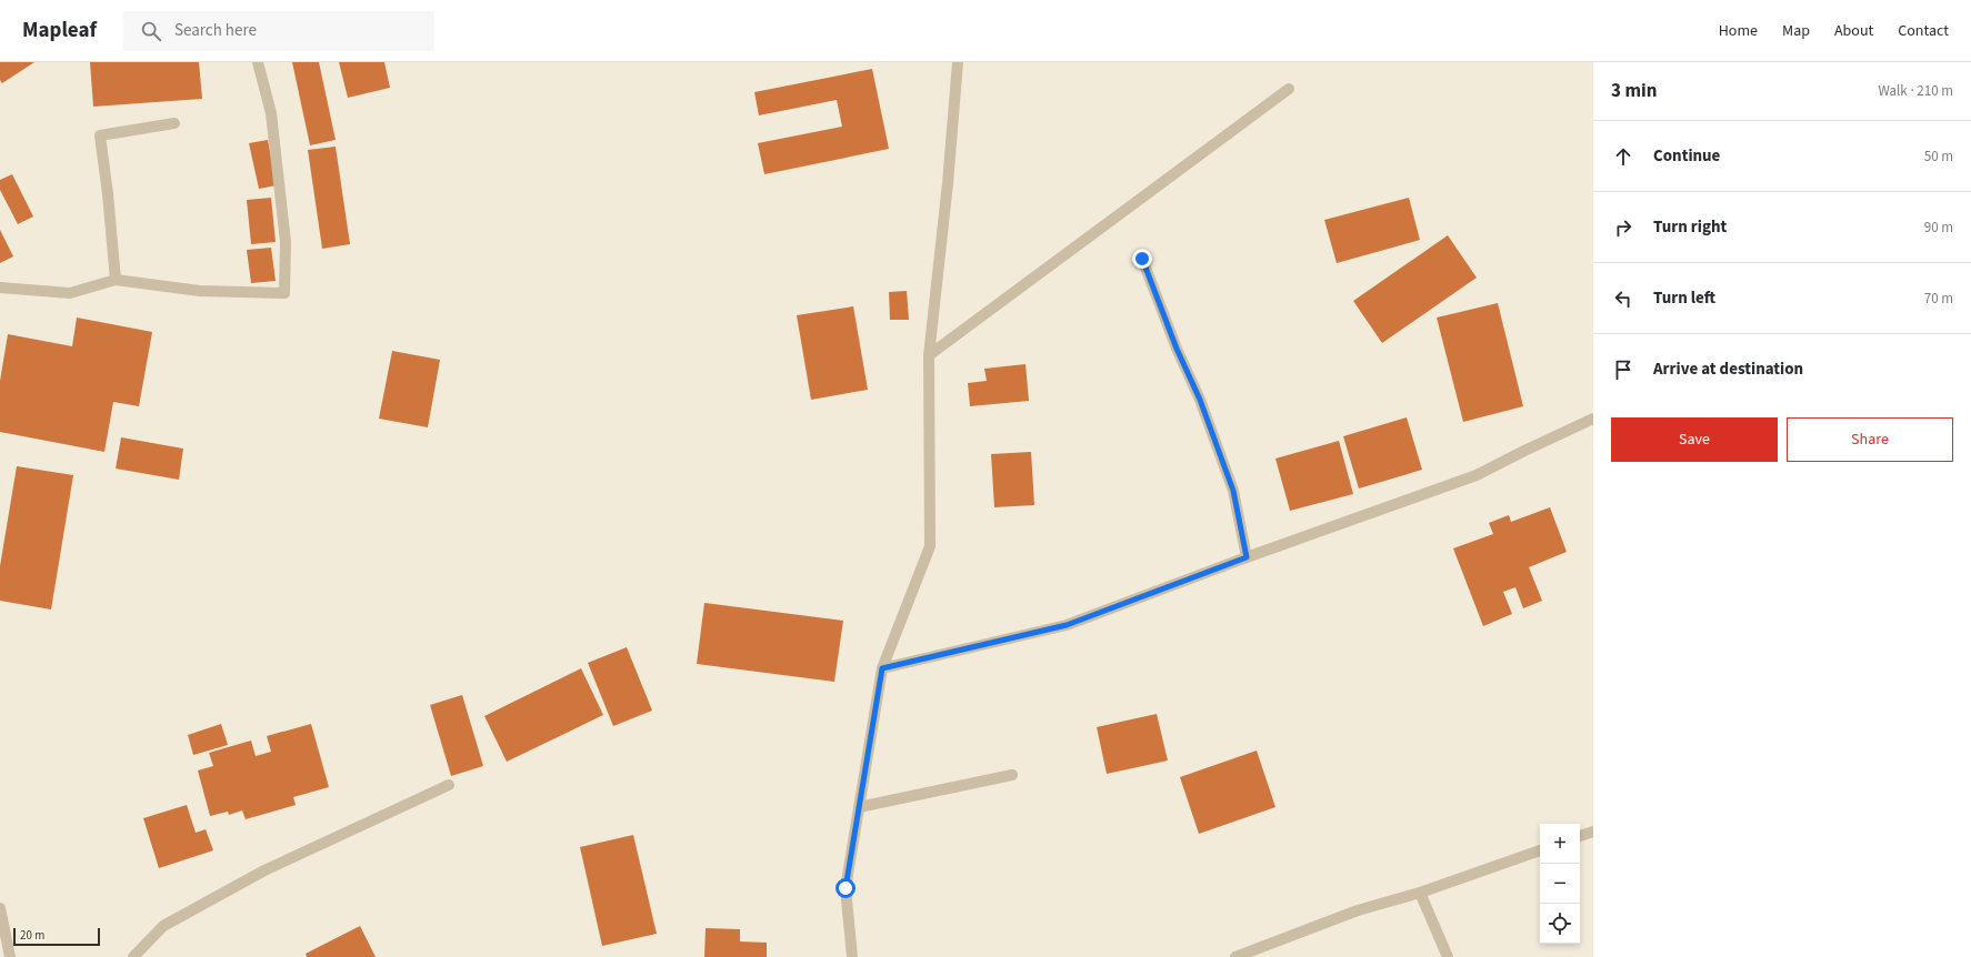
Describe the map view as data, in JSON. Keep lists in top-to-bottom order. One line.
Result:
{"scale_bar":"20 m","page":{"header":"Mapleaf","search":"Search here","nav":["Home","Map","About","Contact"],"heading":["3 min","Walk · 210 m"],"list":[["Continue","50 m"],["Turn right","90 m"],["Turn left","70 m"],"Arrive at destination"],"buttons":["Save","Share"],"map_buttons":["+","−"],"scale":"20 m"}}
